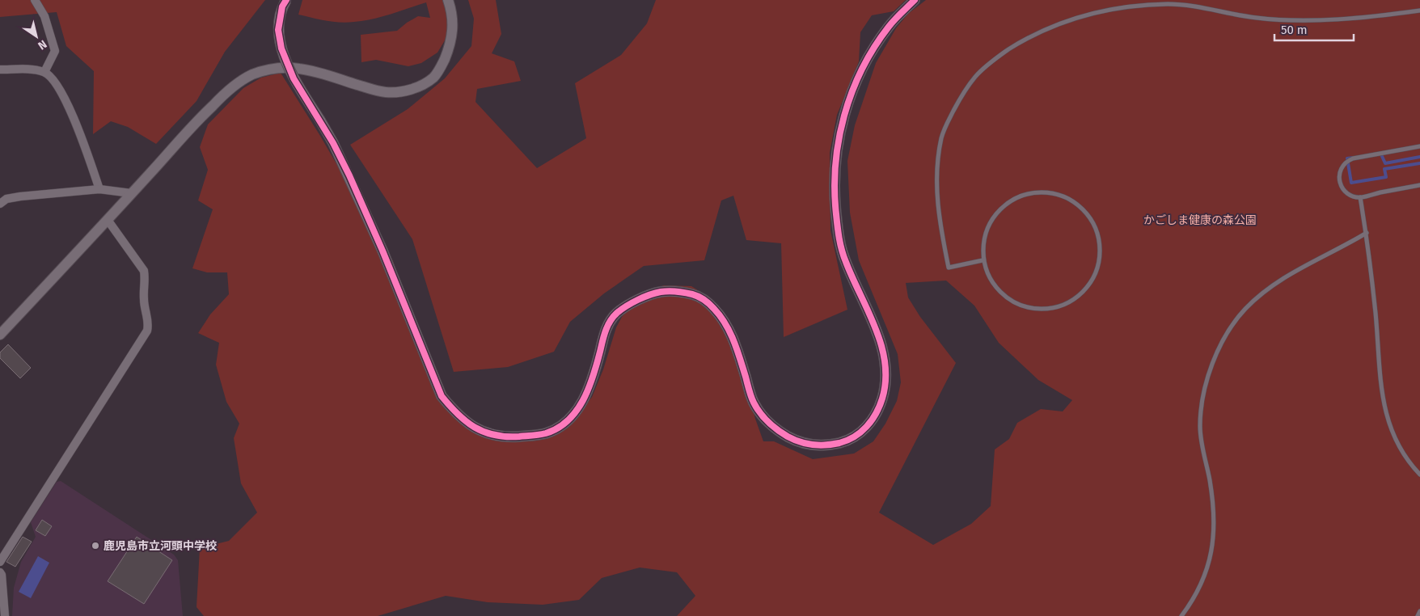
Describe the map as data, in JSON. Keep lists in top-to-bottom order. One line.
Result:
{"parks":["かごしま健康の森公園"],"places":["鹿児島市立河頭中学校"],"scale_bar":"50 m","north":"bottom right"}
